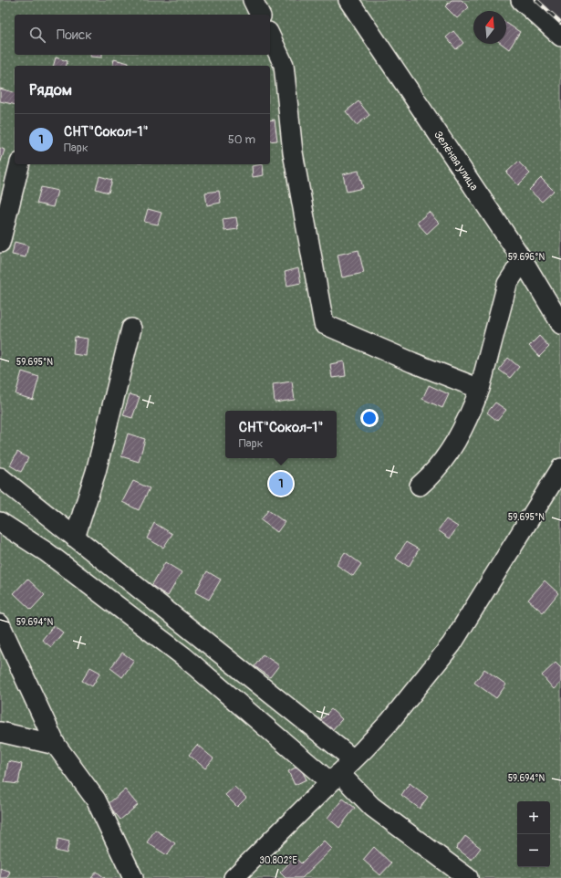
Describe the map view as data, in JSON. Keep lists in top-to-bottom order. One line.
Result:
{"streets":{"street":["Зелёная улица"]},"north":"top","page":{"search":"Поиск","heading":"Рядом","list":[{"mark":"1","name":"СНТ\"Сокол-1\"","note":"Парк","value":"50 m"}],"popup":["СНТ\"Сокол-1\"","Парк"],"pins":"1","map_buttons":["+","−"]},"coordinates":["59.696°N","59.695°N","59.694°N","30.802°E"]}
